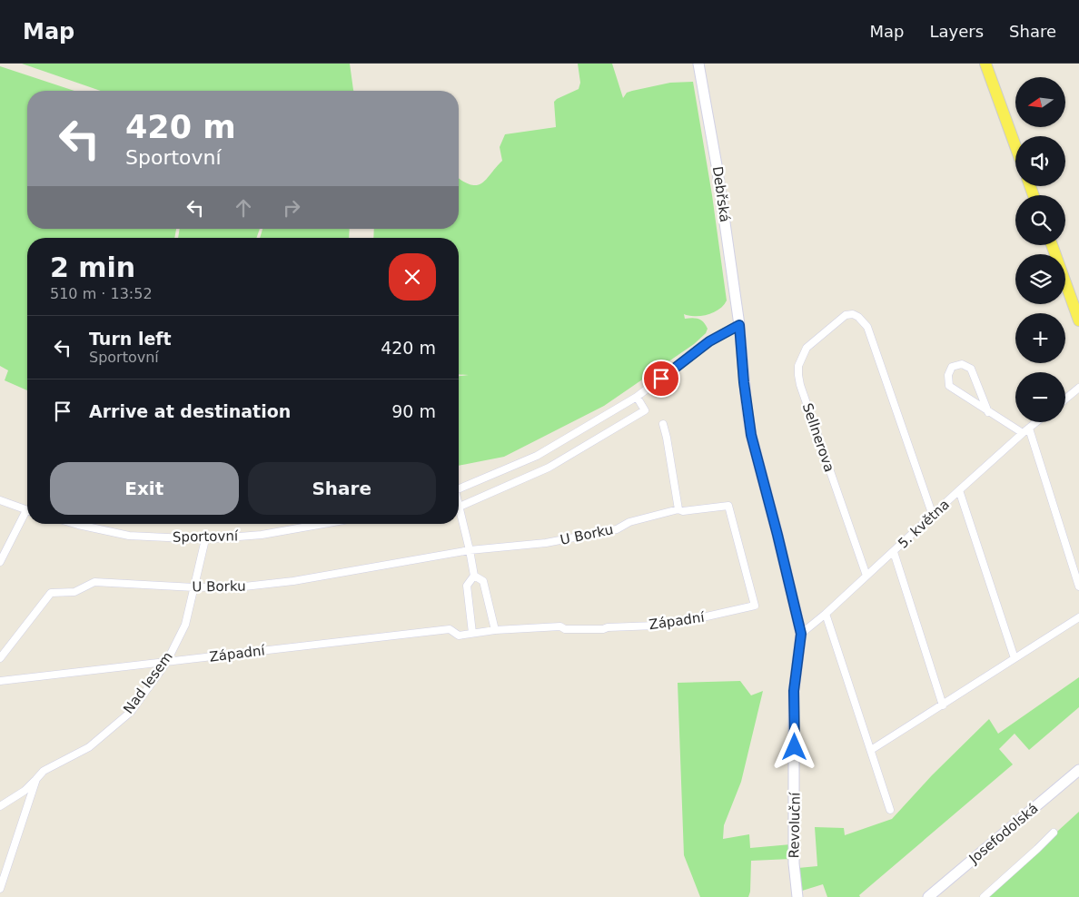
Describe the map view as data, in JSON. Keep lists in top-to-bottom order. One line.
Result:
{"streets":{"main road":["Debřská","Revoluční","Josefodolská"],"street":["Sellnerova","5. května","U Borku","Sportovní","Západní","Nad lesem"]},"crossings":[["Debřská","Revoluční"],["Sellnerova","5. května"],["5. května","Revoluční"],["U Borku","Západní"],["U Borku","Nad lesem"],["Sportovní","Nad lesem"],["Západní","Nad lesem"]],"north":"left","page":{"header":"Map","nav":["Map","Layers","Share"],"map_buttons":["+","−"],"turn":["420 m","Sportovní"],"heading":["2 min","510 m · 13:52"],"list":[{"name":"Turn left","note":"Sportovní","value":"420 m"},{"name":"Arrive at destination","value":"90 m"}],"buttons":["Exit","Share"]}}
